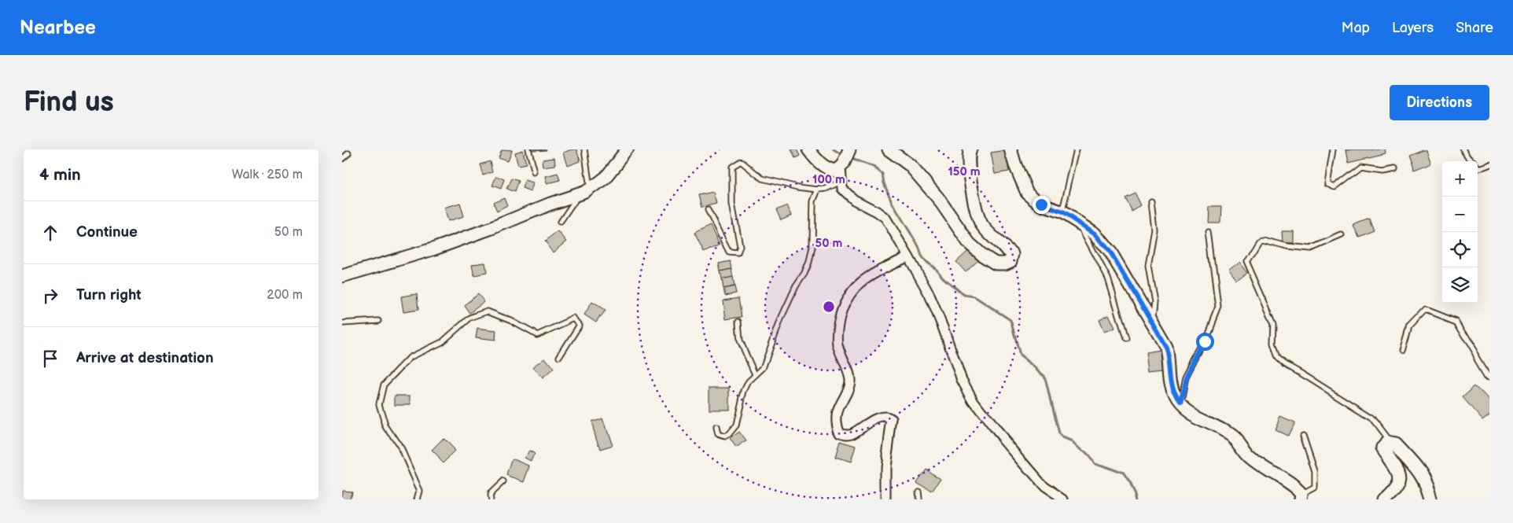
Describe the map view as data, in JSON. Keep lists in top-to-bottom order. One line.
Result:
{"page":{"header":"Nearbee","nav":["Map","Layers","Share"],"buttons":"Directions","title":"Find us","heading":["4 min","Walk · 250 m"],"map_buttons":["+","−"],"list":[["Continue","50 m"],["Turn right","200 m"],"Arrive at destination"]},"rings":["150 m","100 m","50 m"]}
